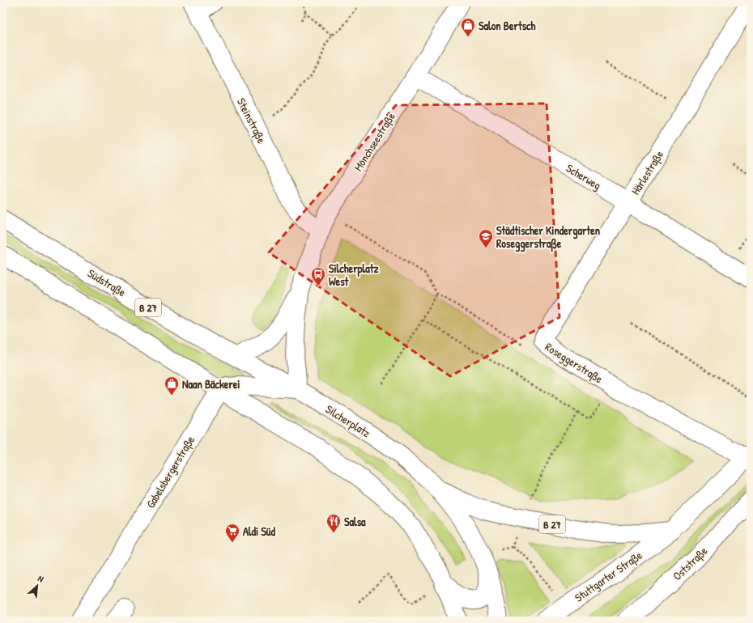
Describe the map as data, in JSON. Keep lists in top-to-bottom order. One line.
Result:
{"streets":{"street":["Steinstraße","Mönchseestraße","Härlestraße","Scherweg","Südstraße","B 27","Roseggerstraße","Silcherplatz","Gabelsbergerstraße","Oststraße","Stuttgarter Straße"]},"crossings":[["Steinstraße","Mönchseestraße"],["Mönchseestraße","Scherweg"],["Mönchseestraße","Roseggerstraße"],["Härlestraße","Scherweg"],["Härlestraße","Roseggerstraße"],["Südstraße","Silcherplatz"],["B 27","Silcherplatz"],["B 27","Stuttgarter Straße"]],"places":{"shop":["Salon Bertsch","Naan Bäckerei"],"school or university":["Städtischer Kindergarten Roseggerstraße"],"bus stop":["Silcherplatz West"],"restaurant":["Salsa"],"supermarket":["Aldi Süd"]},"north":"top right"}
